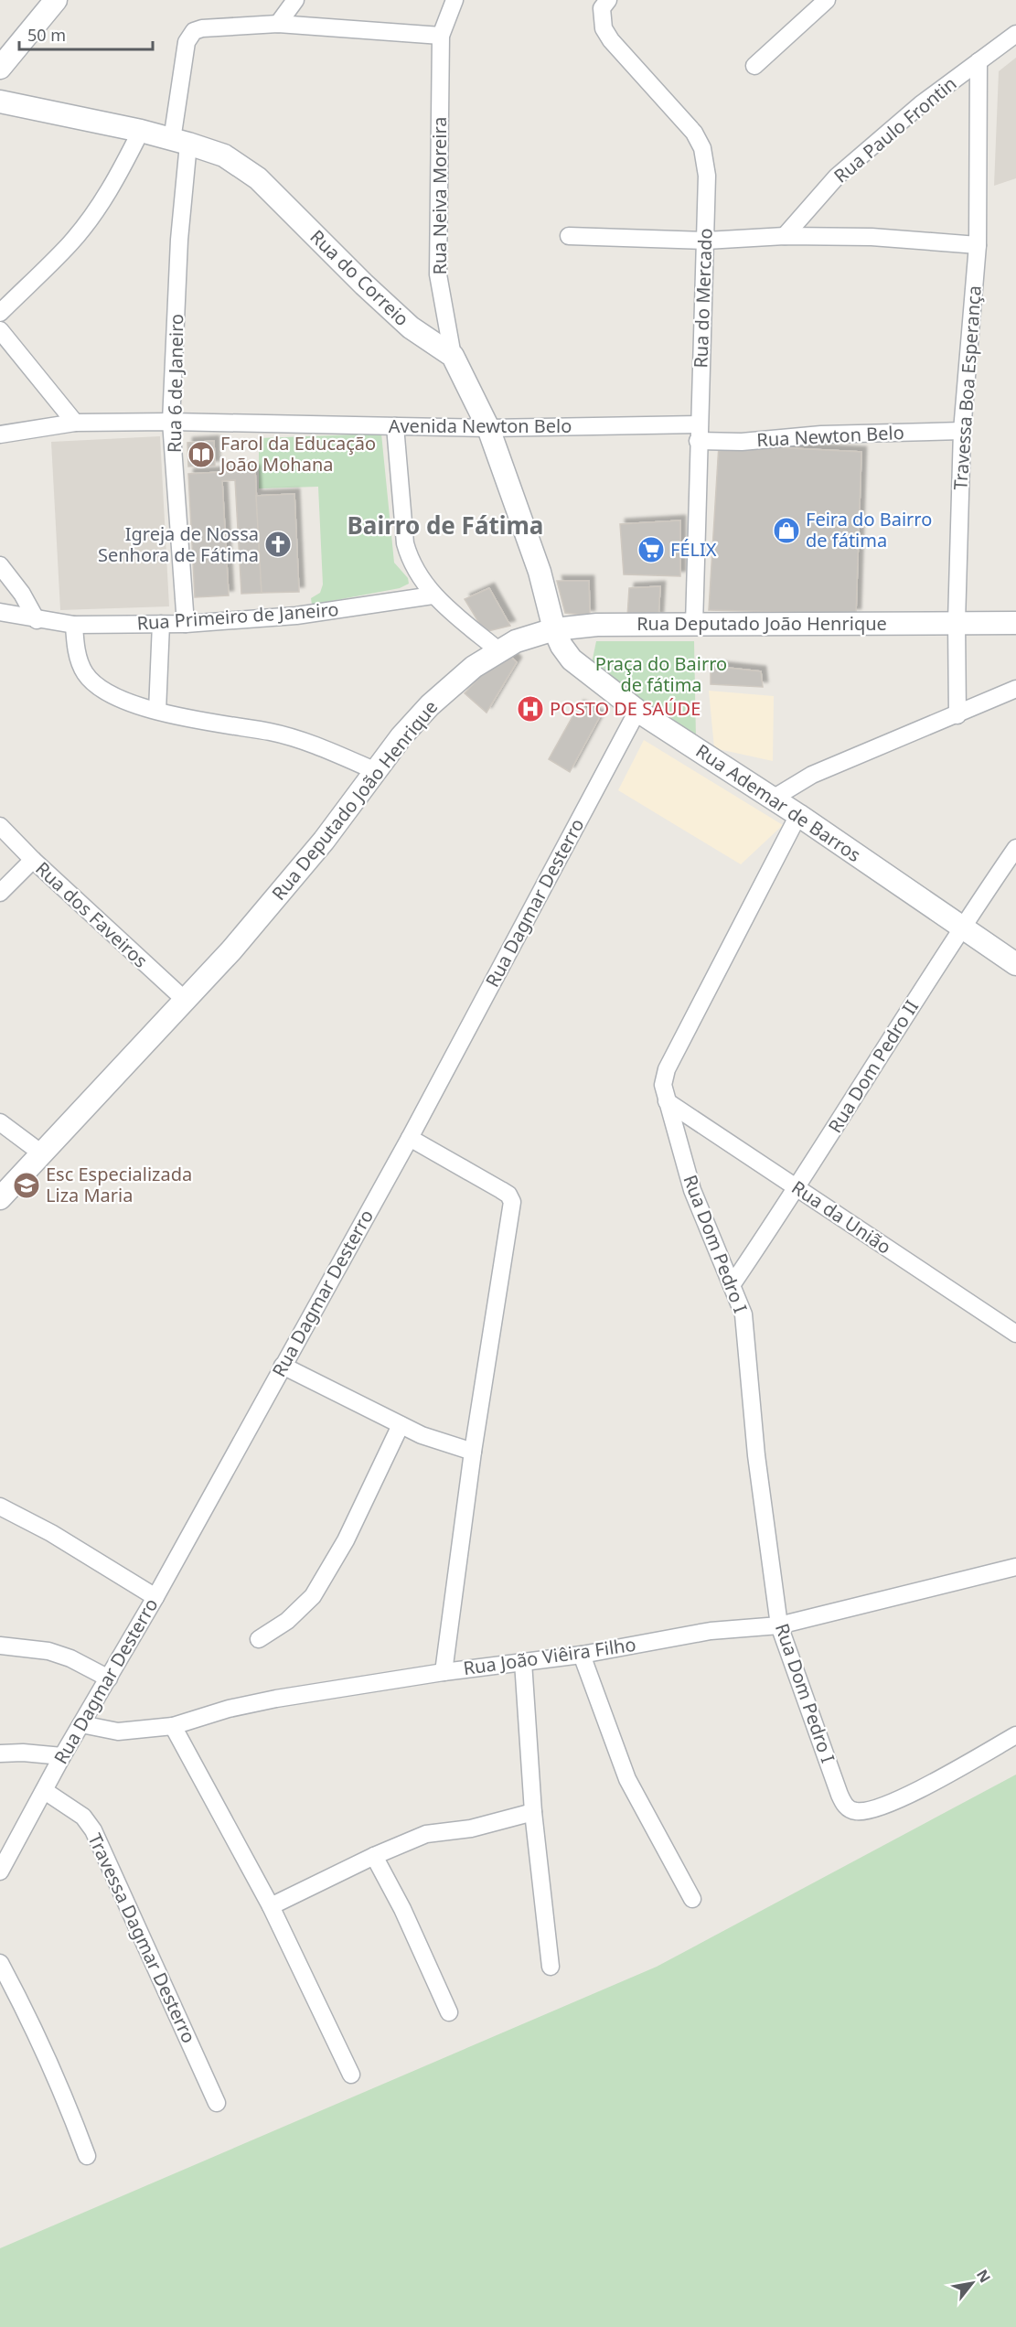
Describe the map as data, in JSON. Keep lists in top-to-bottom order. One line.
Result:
{"streets":{"main road":["Rua do Correio","Rua Deputado João Henrique","Rua Ademar de Barros"],"street":["Rua Paulo Frontin","Rua Neiva Moreira","Rua do Mercado","Rua 6 de Janeiro","Travessa Boa Esperança","Avenida Newton Belo","Rua Newton Belo","Rua Primeiro de Janeiro","Rua Dagmar Desterro","Rua dos Faveiros","Rua Dom Pedro II","Rua da União","Rua Dom Pedro I","Rua João Viêira Filho","Travessa Dagmar Desterro"]},"crossings":[["Rua Paulo Frontin","Travessa Boa Esperança"],["Rua Neiva Moreira","Rua do Correio"],["Rua do Correio","Rua 6 de Janeiro"],["Rua do Correio","Avenida Newton Belo"],["Rua do Correio","Rua Deputado João Henrique"],["Rua do Correio","Rua Ademar de Barros"],["Rua do Mercado","Avenida Newton Belo"],["Rua do Mercado","Rua Newton Belo"],["Rua do Mercado","Rua Deputado João Henrique"],["Rua 6 de Janeiro","Avenida Newton Belo"],["Rua 6 de Janeiro","Rua Primeiro de Janeiro"],["Travessa Boa Esperança","Rua Newton Belo"],["Travessa Boa Esperança","Rua Deputado João Henrique"],["Avenida Newton Belo","Rua Newton Belo"],["Rua Deputado João Henrique","Rua Ademar de Barros"],["Rua Deputado João Henrique","Rua dos Faveiros"],["Rua Ademar de Barros","Rua Dagmar Desterro"],["Rua Ademar de Barros","Rua Dom Pedro II"],["Rua Ademar de Barros","Rua Dom Pedro I"],["Rua Dagmar Desterro","Rua João Viêira Filho"],["Rua Dagmar Desterro","Travessa Dagmar Desterro"],["Rua Dom Pedro II","Rua da União"],["Rua Dom Pedro II","Rua Dom Pedro I"],["Rua da União","Rua Dom Pedro I"],["Rua Dom Pedro I","Rua João Viêira Filho"]],"districts":["Bairro de Fátima"],"parks":["Praça do Bairro de fátima"],"places":{"library":["Farol da Educação João Mohana"],"shop":["Feira do Bairro de fátima"],"church":["Igreja de Nossa Senhora de Fátima"],"supermarket":["FÉLIX"],"hospital":["POSTO DE SAÚDE"],"school or university":["Esc Especializada Liza Maria"]},"scale_bar":"50 m","north":"top right"}
